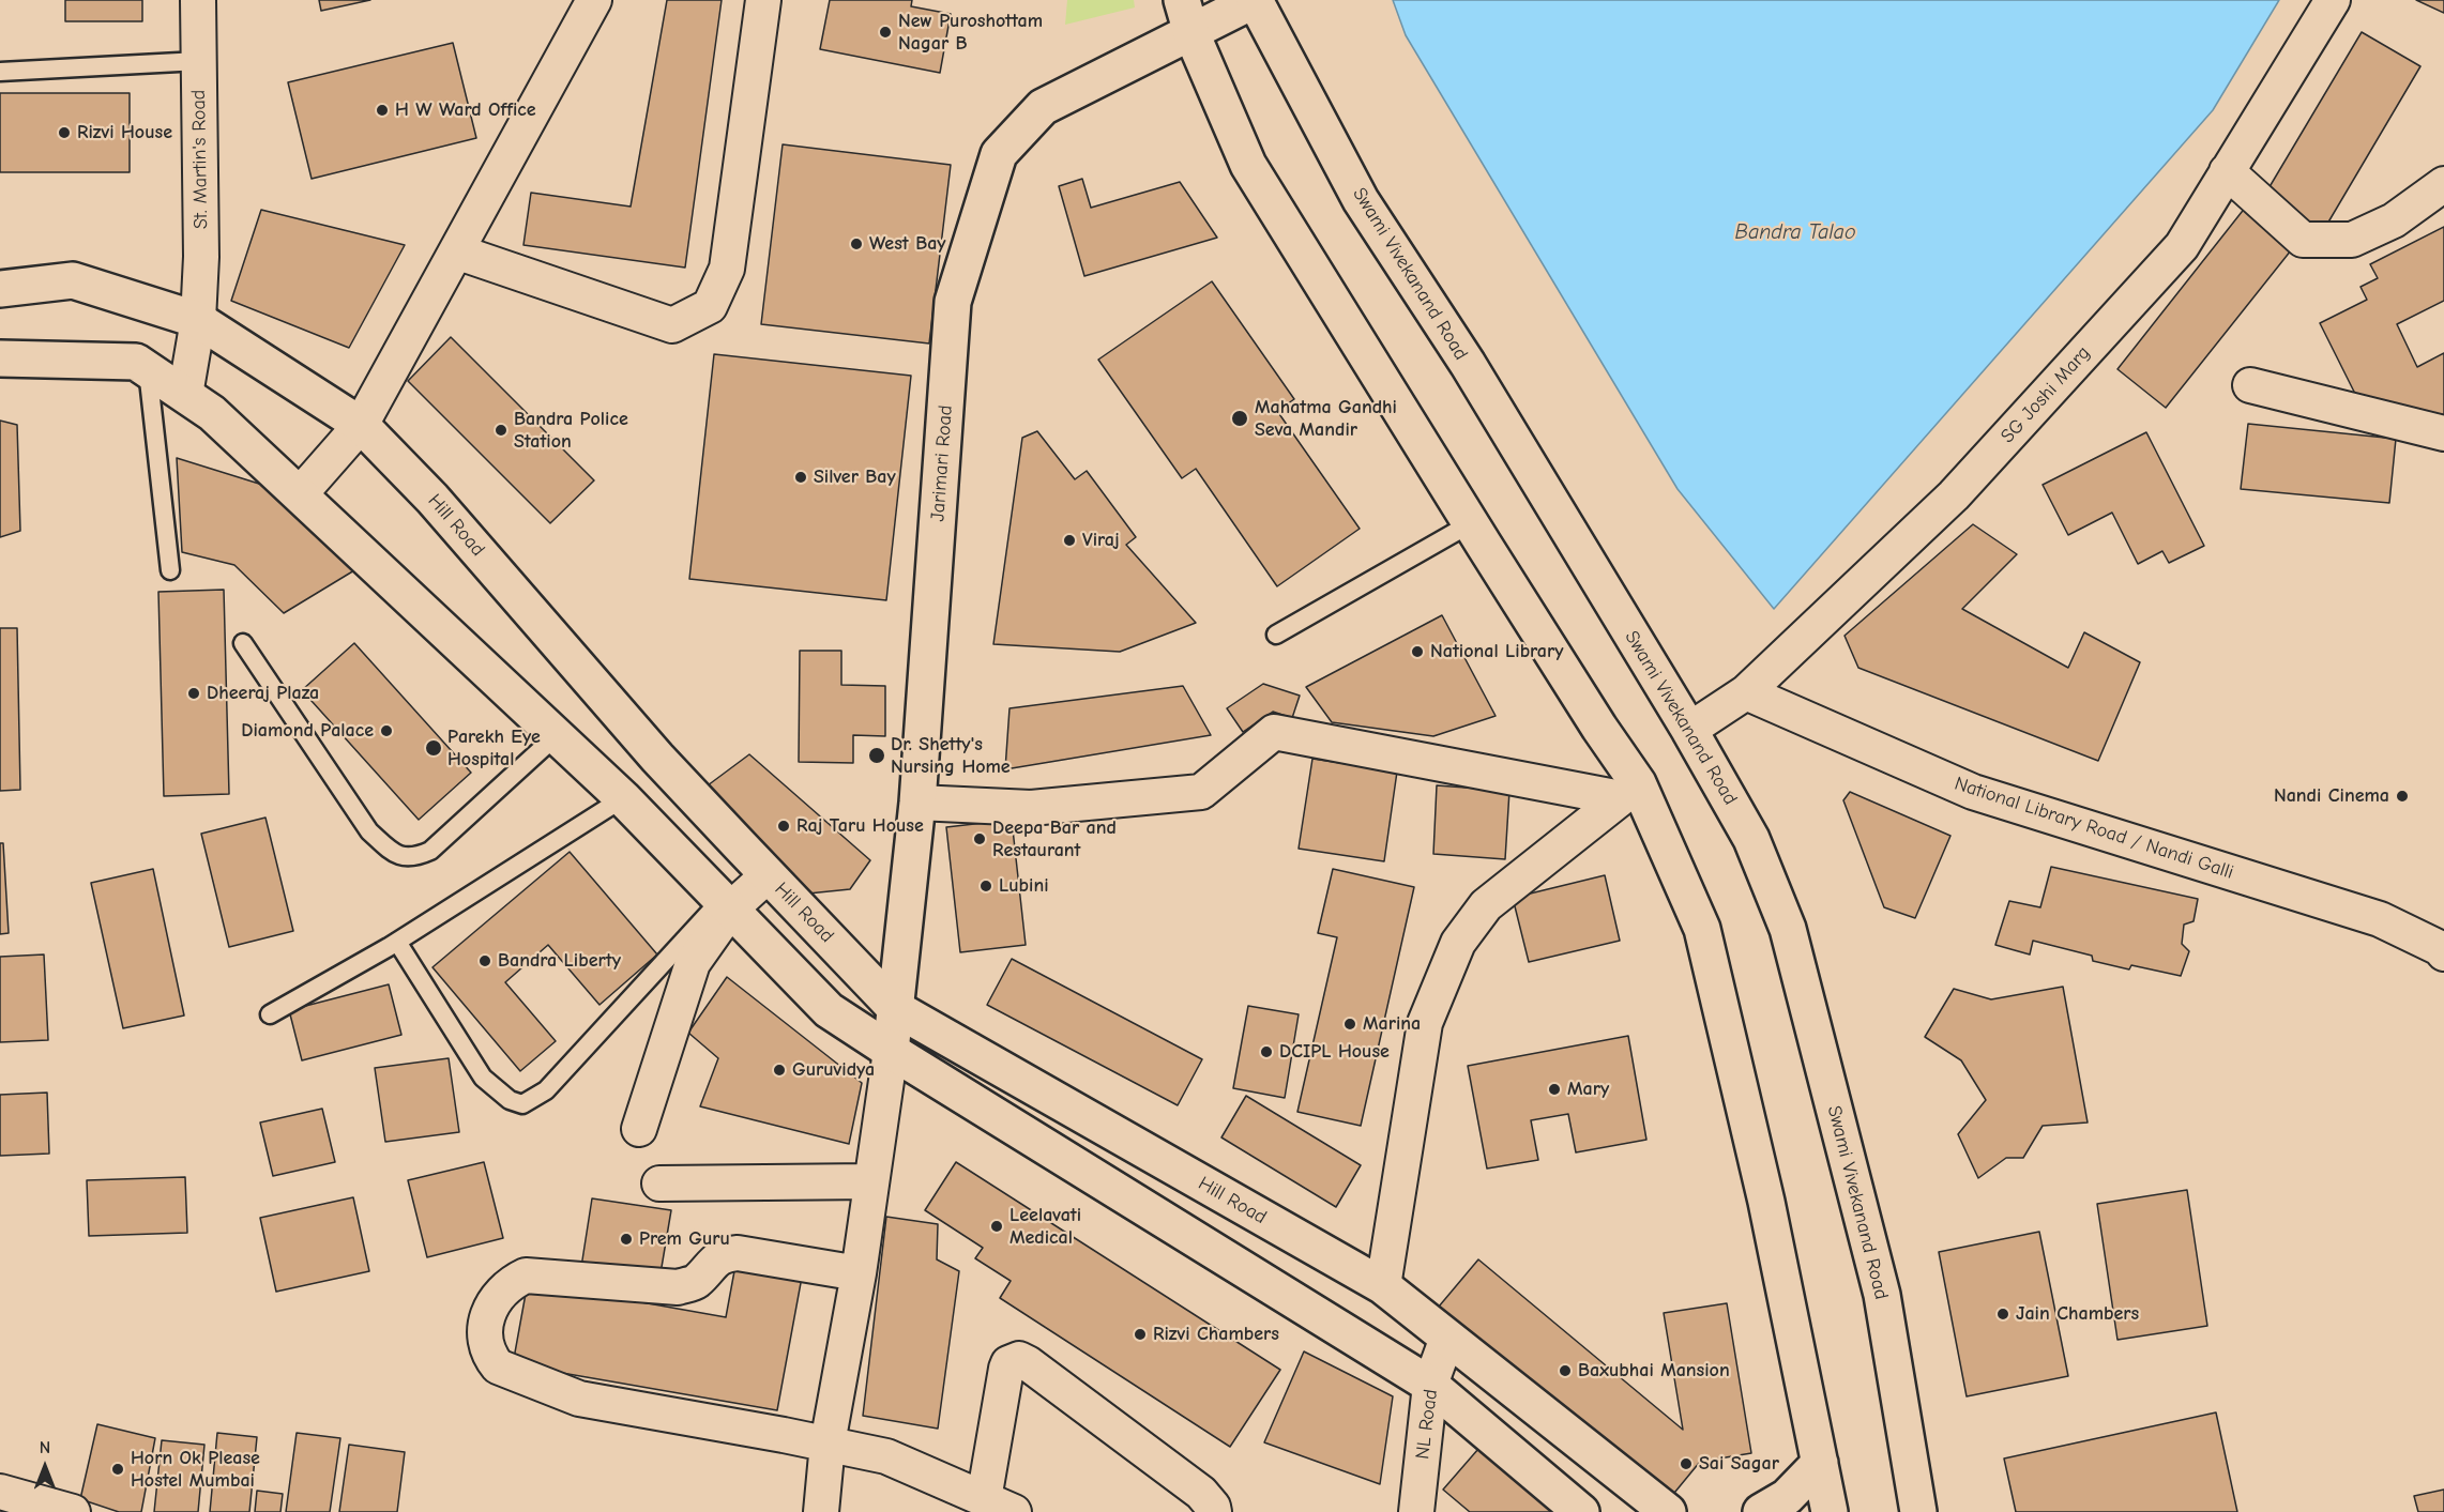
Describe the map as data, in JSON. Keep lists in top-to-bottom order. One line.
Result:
{"streets":{"main road":["Swami Vivekanand Road","Jarimari Road","Hill Road"],"street":["St. Martin's Road","SG Joshi Marg","National Library Road / Nandi Galli","NL Road"]},"crossings":[["St. Martin's Road","Hill Road"],["Swami Vivekanand Road","SG Joshi Marg"],["Swami Vivekanand Road","Jarimari Road"],["SG Joshi Marg","National Library Road / Nandi Galli"],["Jarimari Road","Hill Road"],["Hill Road","NL Road"]],"water":["Bandra Talao"],"places":["New Puroshottam Nagar B","H W Ward Office","Rizvi House","West Bay","Mahatma Gandhi Seva Mandir","Bandra Police Station","Silver Bay","Viraj","National Library","Dheeraj Plaza","Diamond Palace","Parekh Eye Hospital","Dr. Shetty's Nursing Home","Nandi Cinema","Raj Taru House","Deepa Bar and Restaurant","Lubini","Bandra Liberty","Marina","DCIPL House","Guruvidya","Mary","Leelavati Medical","Prem Guru","Jain Chambers","Rizvi Chambers","Baxubhai Mansion","Sai Sagar","Horn Ok Please Hostel Mumbai"],"north":"top"}
